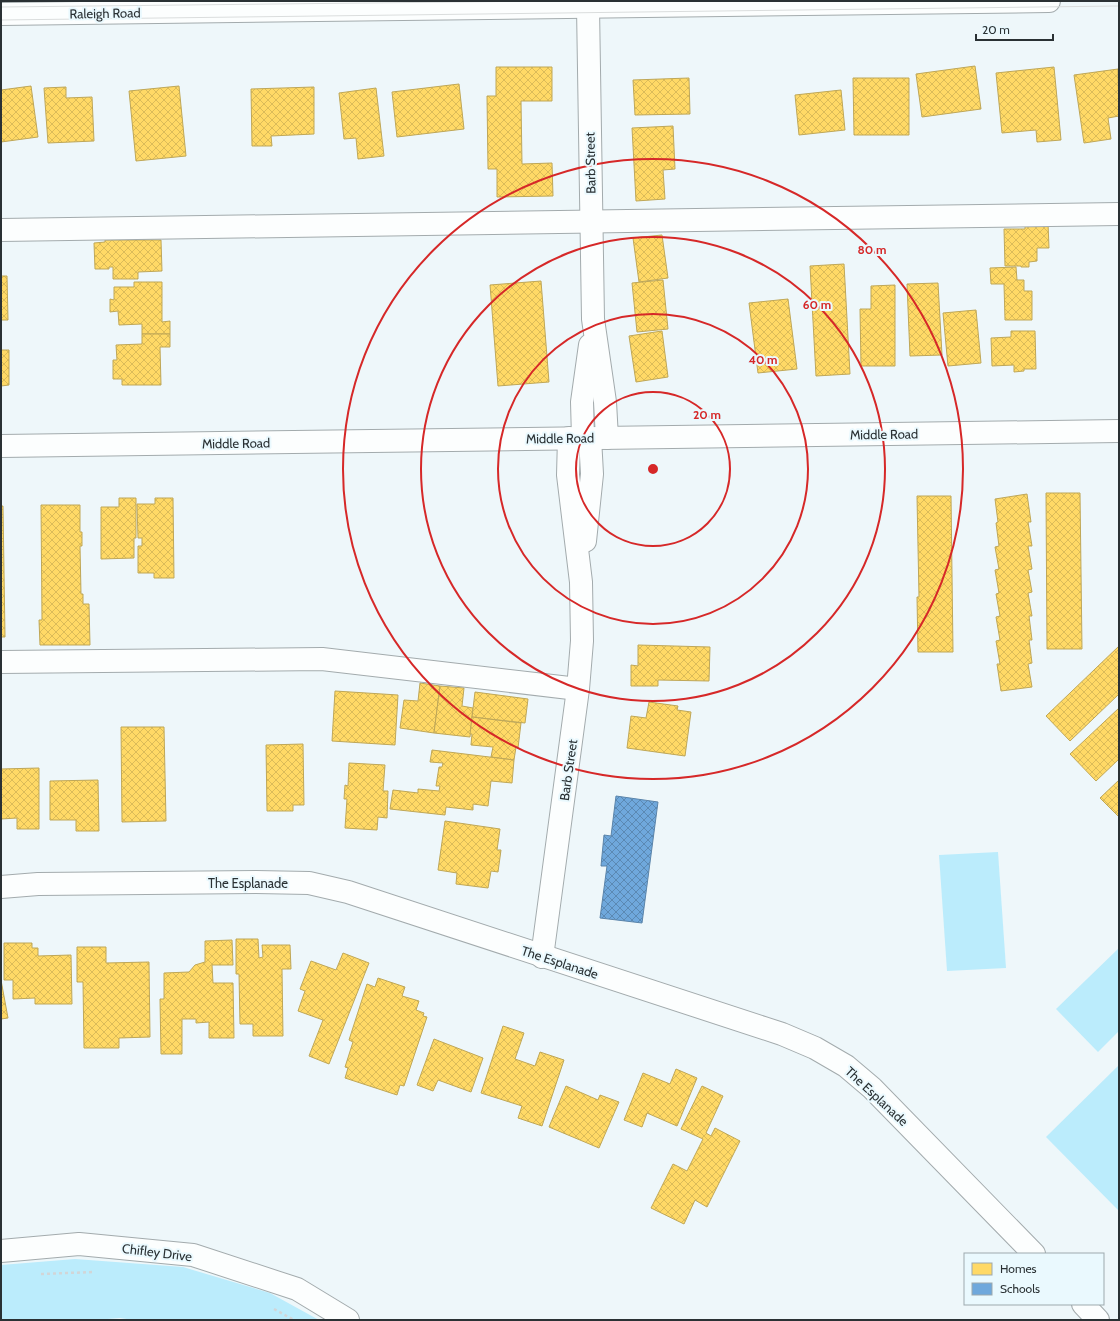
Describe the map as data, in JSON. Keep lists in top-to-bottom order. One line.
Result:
{"streets":{"street":["Raleigh Road","Barb Street","Middle Road","The Esplanade","Chifley Drive"]},"crossings":[["Raleigh Road","Barb Street"],["Barb Street","Middle Road"],["Barb Street","The Esplanade"]],"legend":["Homes","Schools"],"scale_bar":"20 m","rings":["80 m","60 m","40 m","20 m"]}
